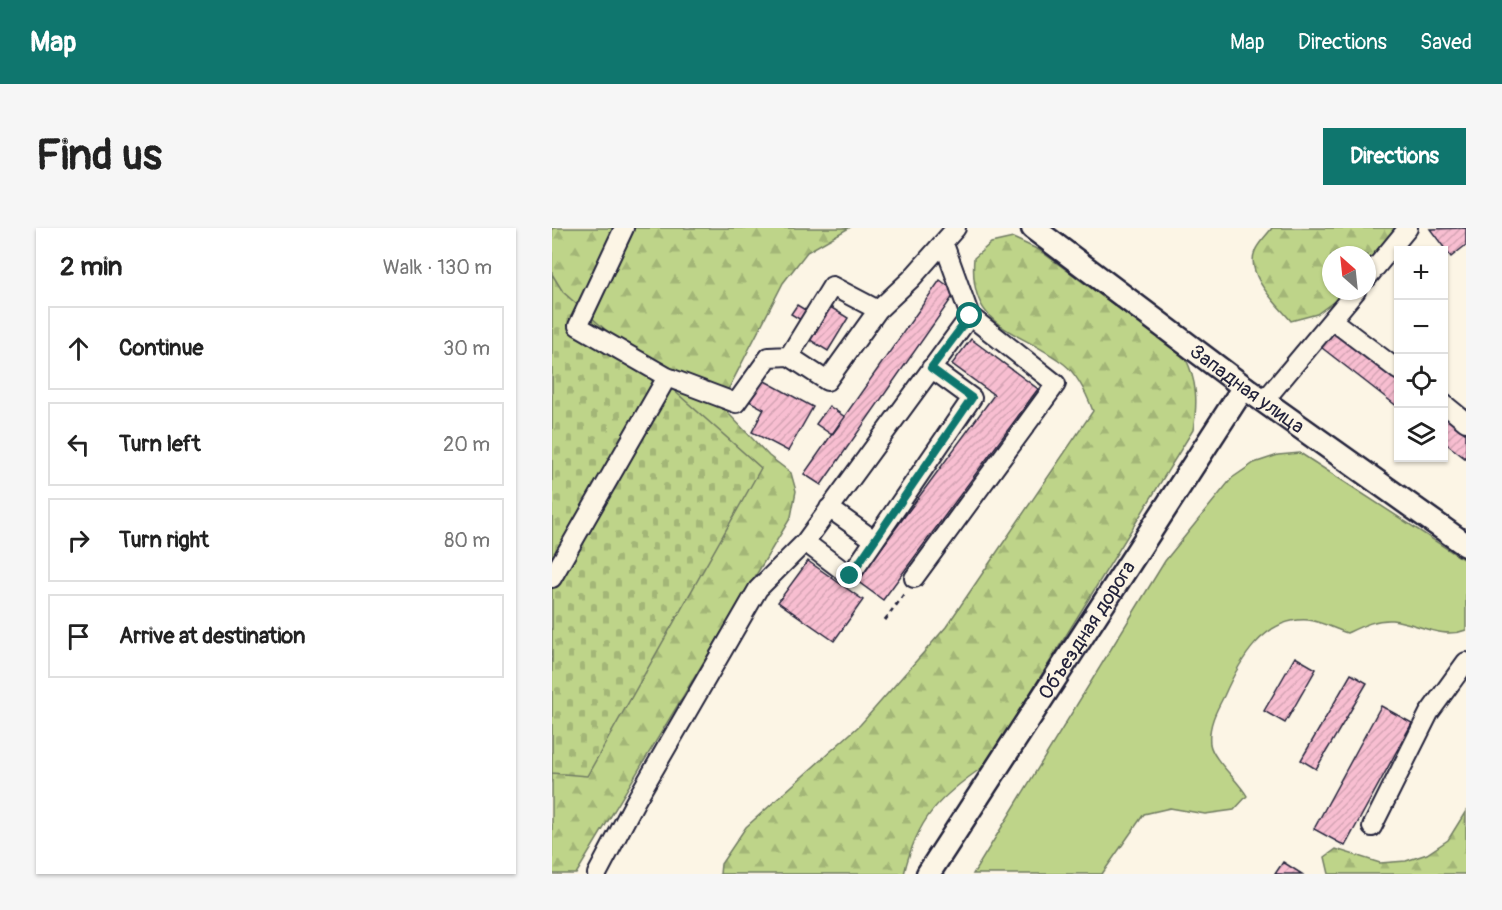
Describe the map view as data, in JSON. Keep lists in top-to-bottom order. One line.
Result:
{"streets":{"main road":["Западная улица","Объездная дорога"]},"crossings":[["Западная улица","Объездная дорога"]],"north":"top left","page":{"header":"Map","nav":["Map","Directions","Saved"],"buttons":"Directions","title":"Find us","heading":["2 min","Walk · 130 m"],"map_buttons":["+","−"],"list":[["Continue","30 m"],["Turn left","20 m"],["Turn right","80 m"],"Arrive at destination"]}}
